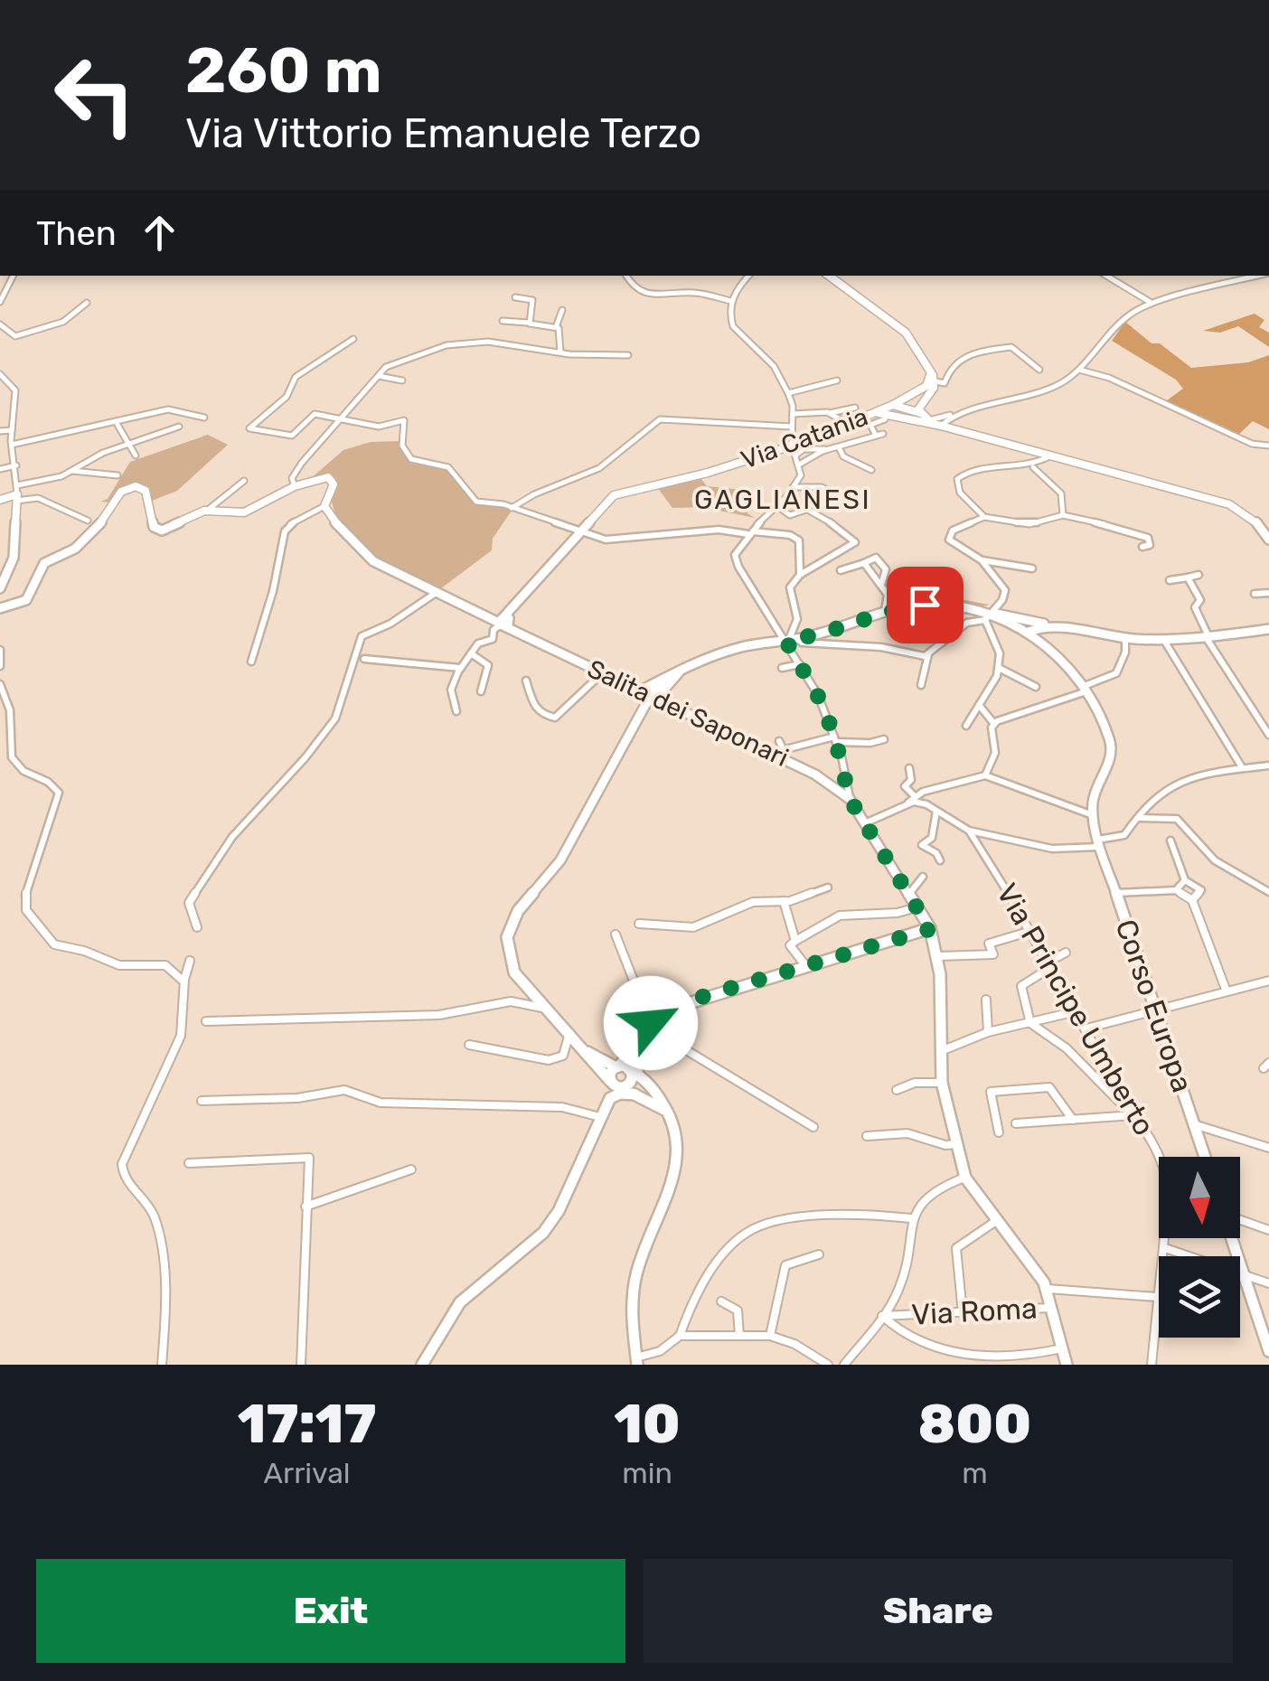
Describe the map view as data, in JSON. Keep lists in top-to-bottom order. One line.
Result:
{"streets":{"main road":["Via Catania","Salita dei Saponari","Corso Europa"],"street":["Via Principe Umberto","Via Roma"]},"crossings":[["Via Catania","Salita dei Saponari"]],"districts":["GAGLIANESI"],"north":"bottom","page":{"turn":["260 m","Via Vittorio Emanuele Terzo"],"then":"Then","eta":["17:17","Arrival","10","min","800","m"],"buttons":["Exit","Share"]}}
